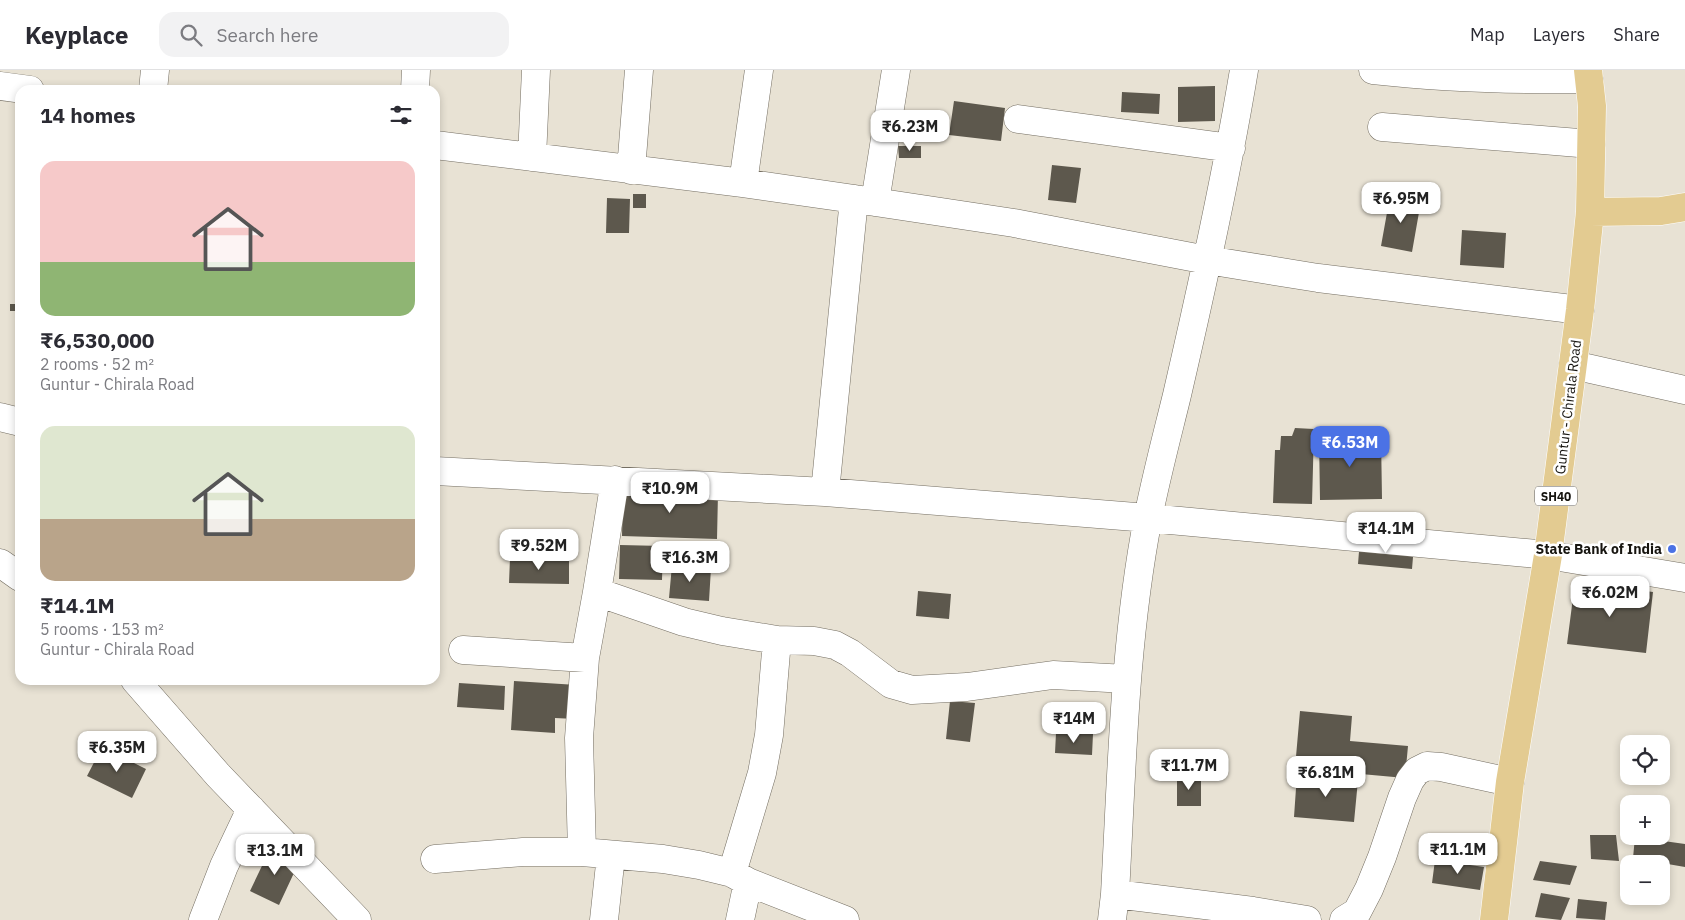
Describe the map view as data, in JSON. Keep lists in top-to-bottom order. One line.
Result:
{"streets":{"main road":["Guntur - Chirala Road","SH40"]},"places":["State Bank of India"],"page":{"header":"Keyplace","search":"Search here","nav":["Map","Layers","Share"],"heading":"14 homes","price":["₹6.23M","₹6.95M","₹6.53M","₹10.9M","₹14.1M","₹9.52M","₹16.3M","₹6.02M","₹14M","₹6.35M","₹11.7M","₹6.81M","₹11.1M","₹13.1M"],"list":[{"name":"₹6,530,000","note":"2 rooms · 52 m² · Guntur - Chirala Road"},{"name":"₹14.1M","note":"5 rooms · 153 m² · Guntur - Chirala Road"}],"map_buttons":["+","−"]}}
